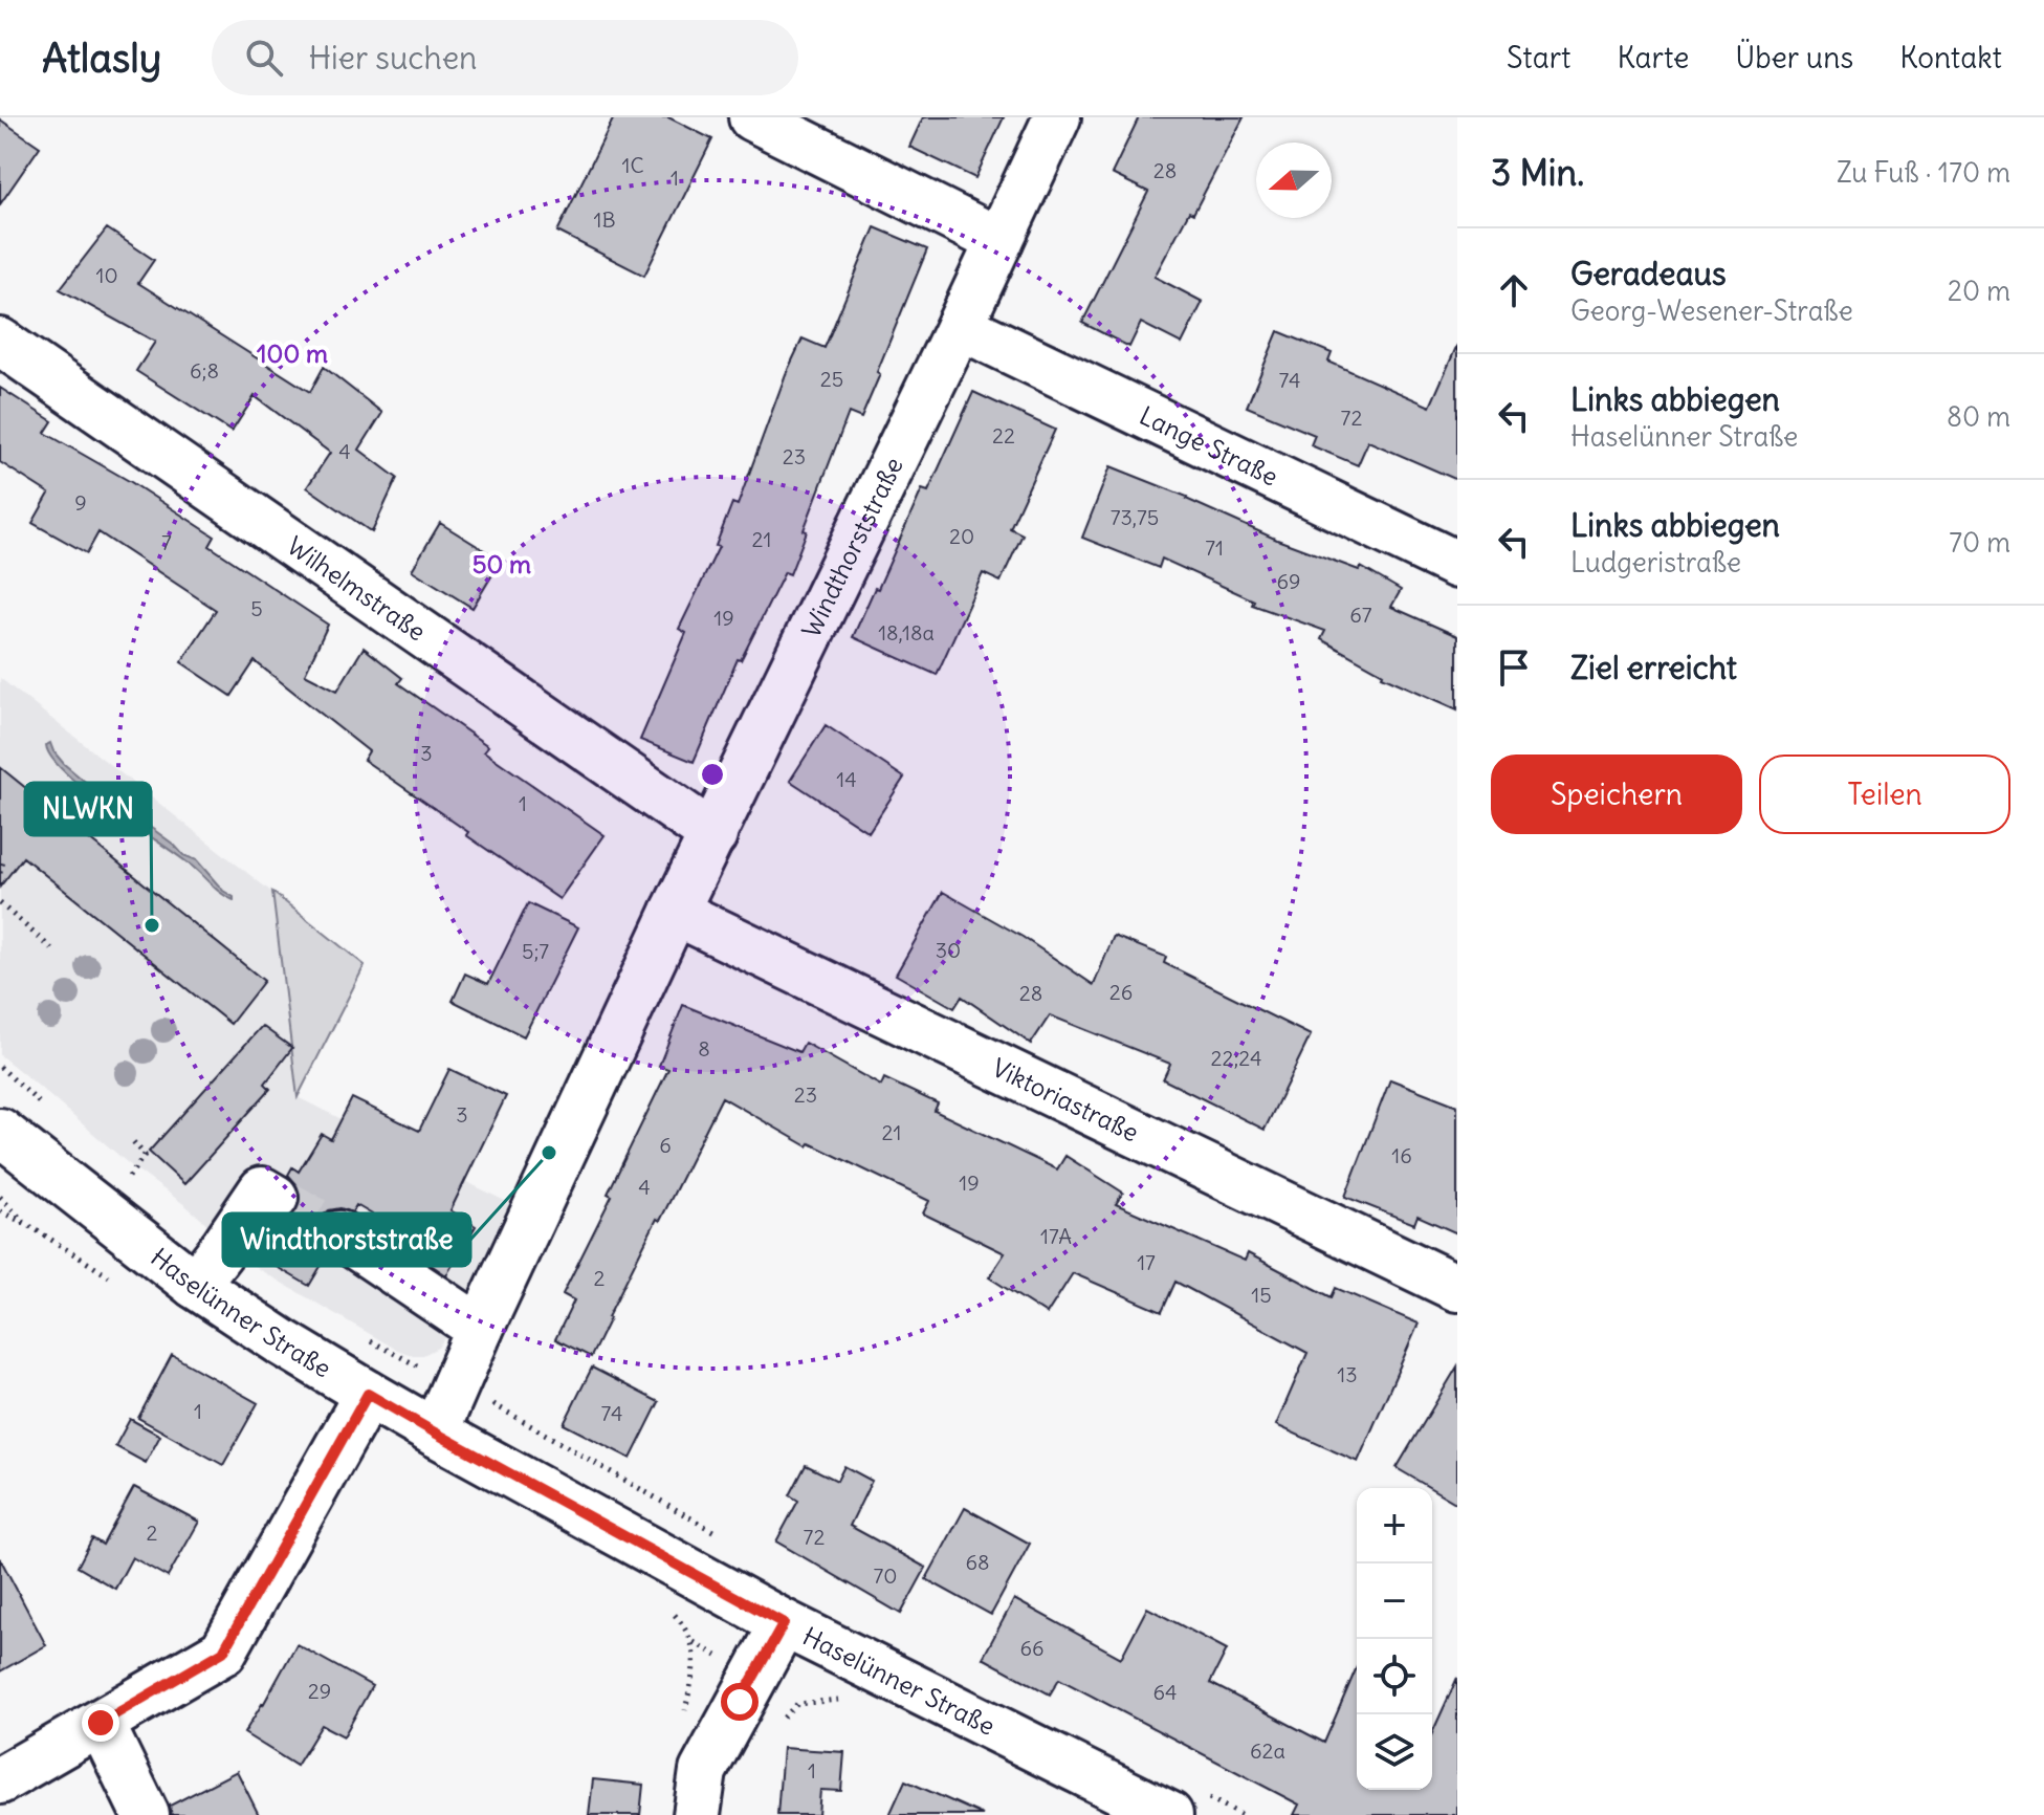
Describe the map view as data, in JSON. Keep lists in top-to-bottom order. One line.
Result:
{"streets":{"street":["Lange Straße","Windthorststraße","Wilhelmstraße","Viktoriastraße","Haselünner Straße"]},"crossings":[["Lange Straße","Windthorststraße"],["Windthorststraße","Wilhelmstraße"],["Windthorststraße","Viktoriastraße"],["Windthorststraße","Haselünner Straße"]],"places":["NLWKN","Windthorststraße"],"house_numbers":["1C","28","1","1B","10","6;8","25","74","72","22","4","23","9","73,75","20","21","7","71","69","5","67","19","18,18a","3","14","1","30","5;7","26","28","8","22;24","23","3","21","6","16","19","4","17A","17","2","15","13","1","74","2","72","68","70","66","29","64","62a","1"],"north":"left","page":{"header":"Atlasly","search":"Hier suchen","nav":["Start","Karte","Über uns","Kontakt"],"heading":["3 Min.","Zu Fuß · 170 m"],"list":[["Geradeaus","Georg-Wesener-Straße","20 m"],["Links abbiegen","Haselünner Straße","80 m"],["Links abbiegen","Ludgeristraße","70 m"],"Ziel erreicht"],"buttons":["Speichern","Teilen"],"map_buttons":["+","−"]},"rings":["100 m","50 m"]}
